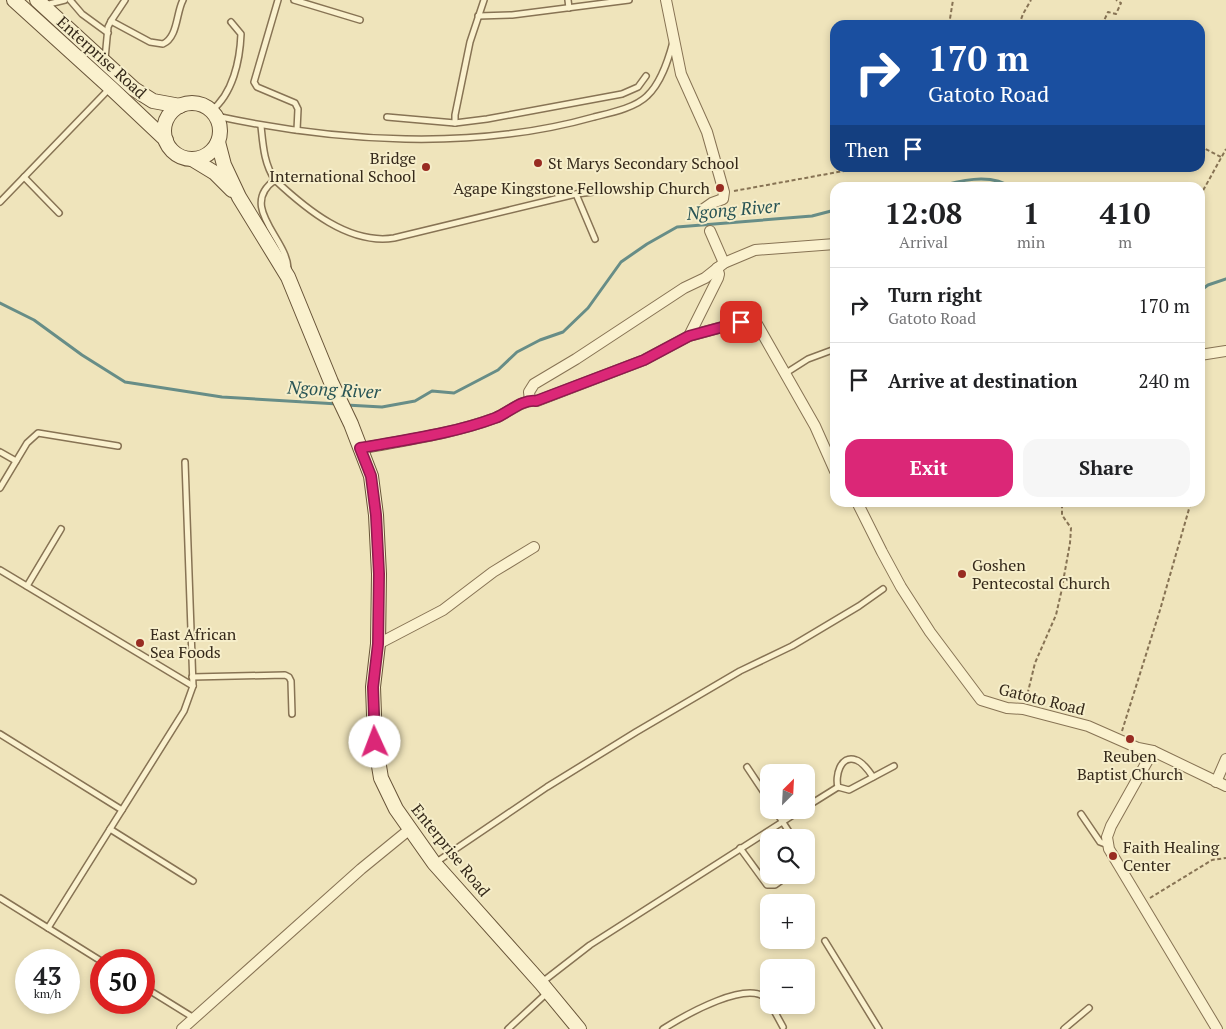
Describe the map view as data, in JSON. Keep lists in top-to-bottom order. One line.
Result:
{"streets":{"main road":["Enterprise Road"],"street":["Gatoto Road"]},"water":["Ngong River"],"places":["St Marys Secondary School","Bridge International School","Agape Kingstone Fellowship Church","Goshen Pentecostal Church","East African Sea Foods","Reuben Baptist Church","Faith Healing Center"],"north":"top right","page":{"turn":["170 m","Gatoto Road"],"then":"Then","eta":["12:08","Arrival","1","min","410","m"],"list":[{"name":"Turn right","note":"Gatoto Road","value":"170 m"},{"name":"Arrive at destination","value":"240 m"}],"buttons":["Exit","Share"],"map_buttons":["+","−"],"speed":"43 km/h","limit":"50"}}
